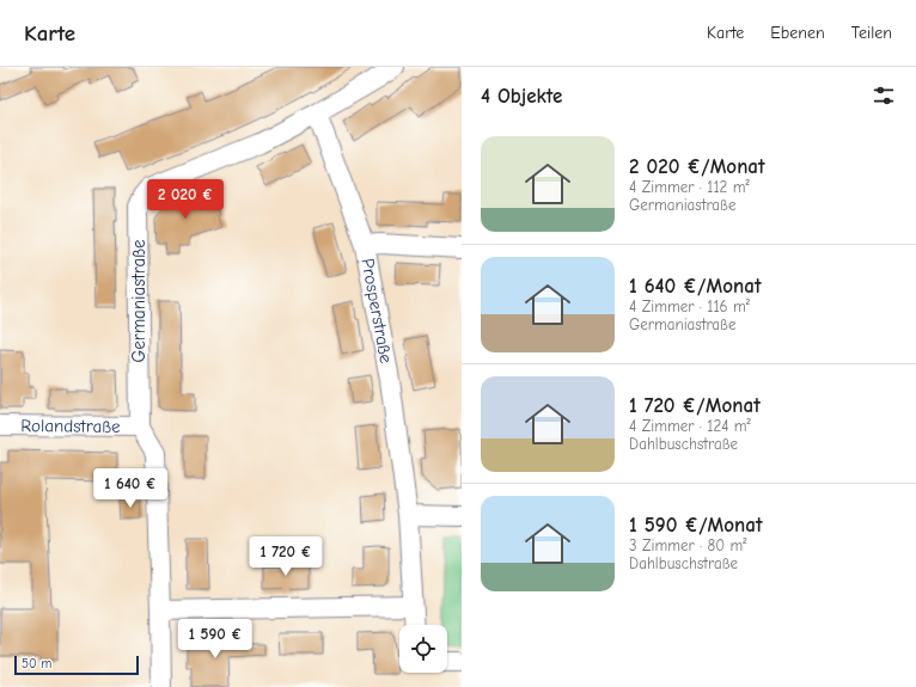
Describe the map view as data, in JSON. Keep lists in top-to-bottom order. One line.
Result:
{"streets":{"street":["Germaniastraße","Prosperstraße","Rolandstraße"]},"crossings":[["Germaniastraße","Prosperstraße"],["Germaniastraße","Rolandstraße"]],"scale_bar":"50 m","page":{"header":"Karte","nav":["Karte","Ebenen","Teilen"],"heading":"4 Objekte","list":[{"name":"2 020 €/Monat","note":"4 Zimmer · 112 m² · Germaniastraße"},{"name":"1 640 €/Monat","note":"4 Zimmer · 116 m² · Germaniastraße"},{"name":"1 720 €/Monat","note":"4 Zimmer · 124 m² · Dahlbuschstraße"},{"name":"1 590 €/Monat","note":"3 Zimmer · 80 m² · Dahlbuschstraße"}],"price":["2 020 €","1 640 €","1 720 €","1 590 €"],"scale":"50 m"}}
